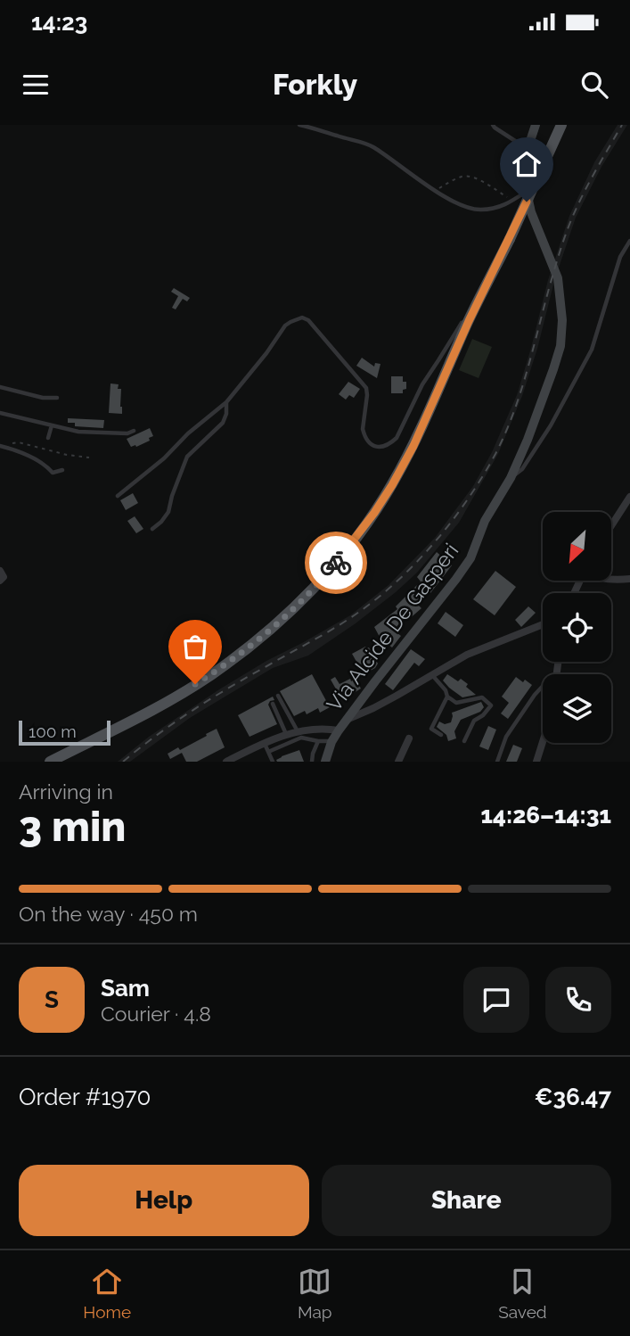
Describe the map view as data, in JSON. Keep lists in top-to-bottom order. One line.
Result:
{"streets":{"main road":["Via Alcide De Gasperi"]},"scale_bar":"100 m","north":"bottom left","page":{"status":"14:23","header":"Forkly","scale":"100 m","heading":["3 min","Arriving in","14:26–14:31"],"panel":["Sam","Courier · 4.8","Order #1970","€36.47"],"bar":"On the way · 450 m","round":"S","buttons":["Help","Share"],"tabs":["Home","Map","Saved"]}}
